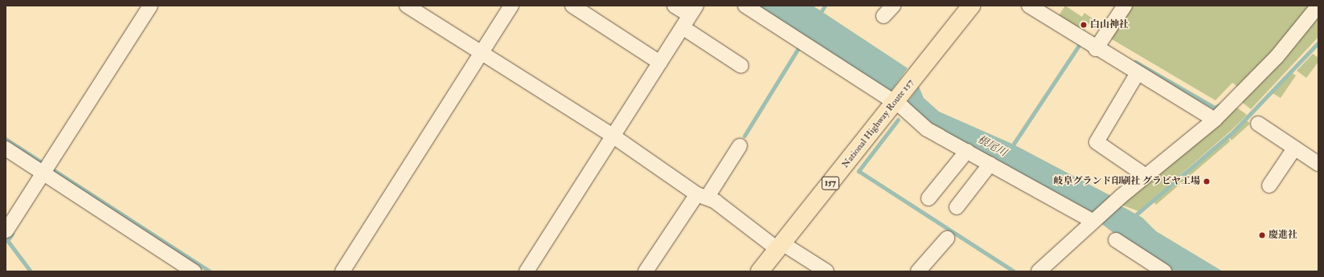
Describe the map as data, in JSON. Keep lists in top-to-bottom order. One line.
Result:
{"streets":{"highway":["National Highway Route 157","157"]},"water":["根尾川"],"places":["白山神社","岐阜グランド印刷社 グラビヤ工場","慶進社"]}
